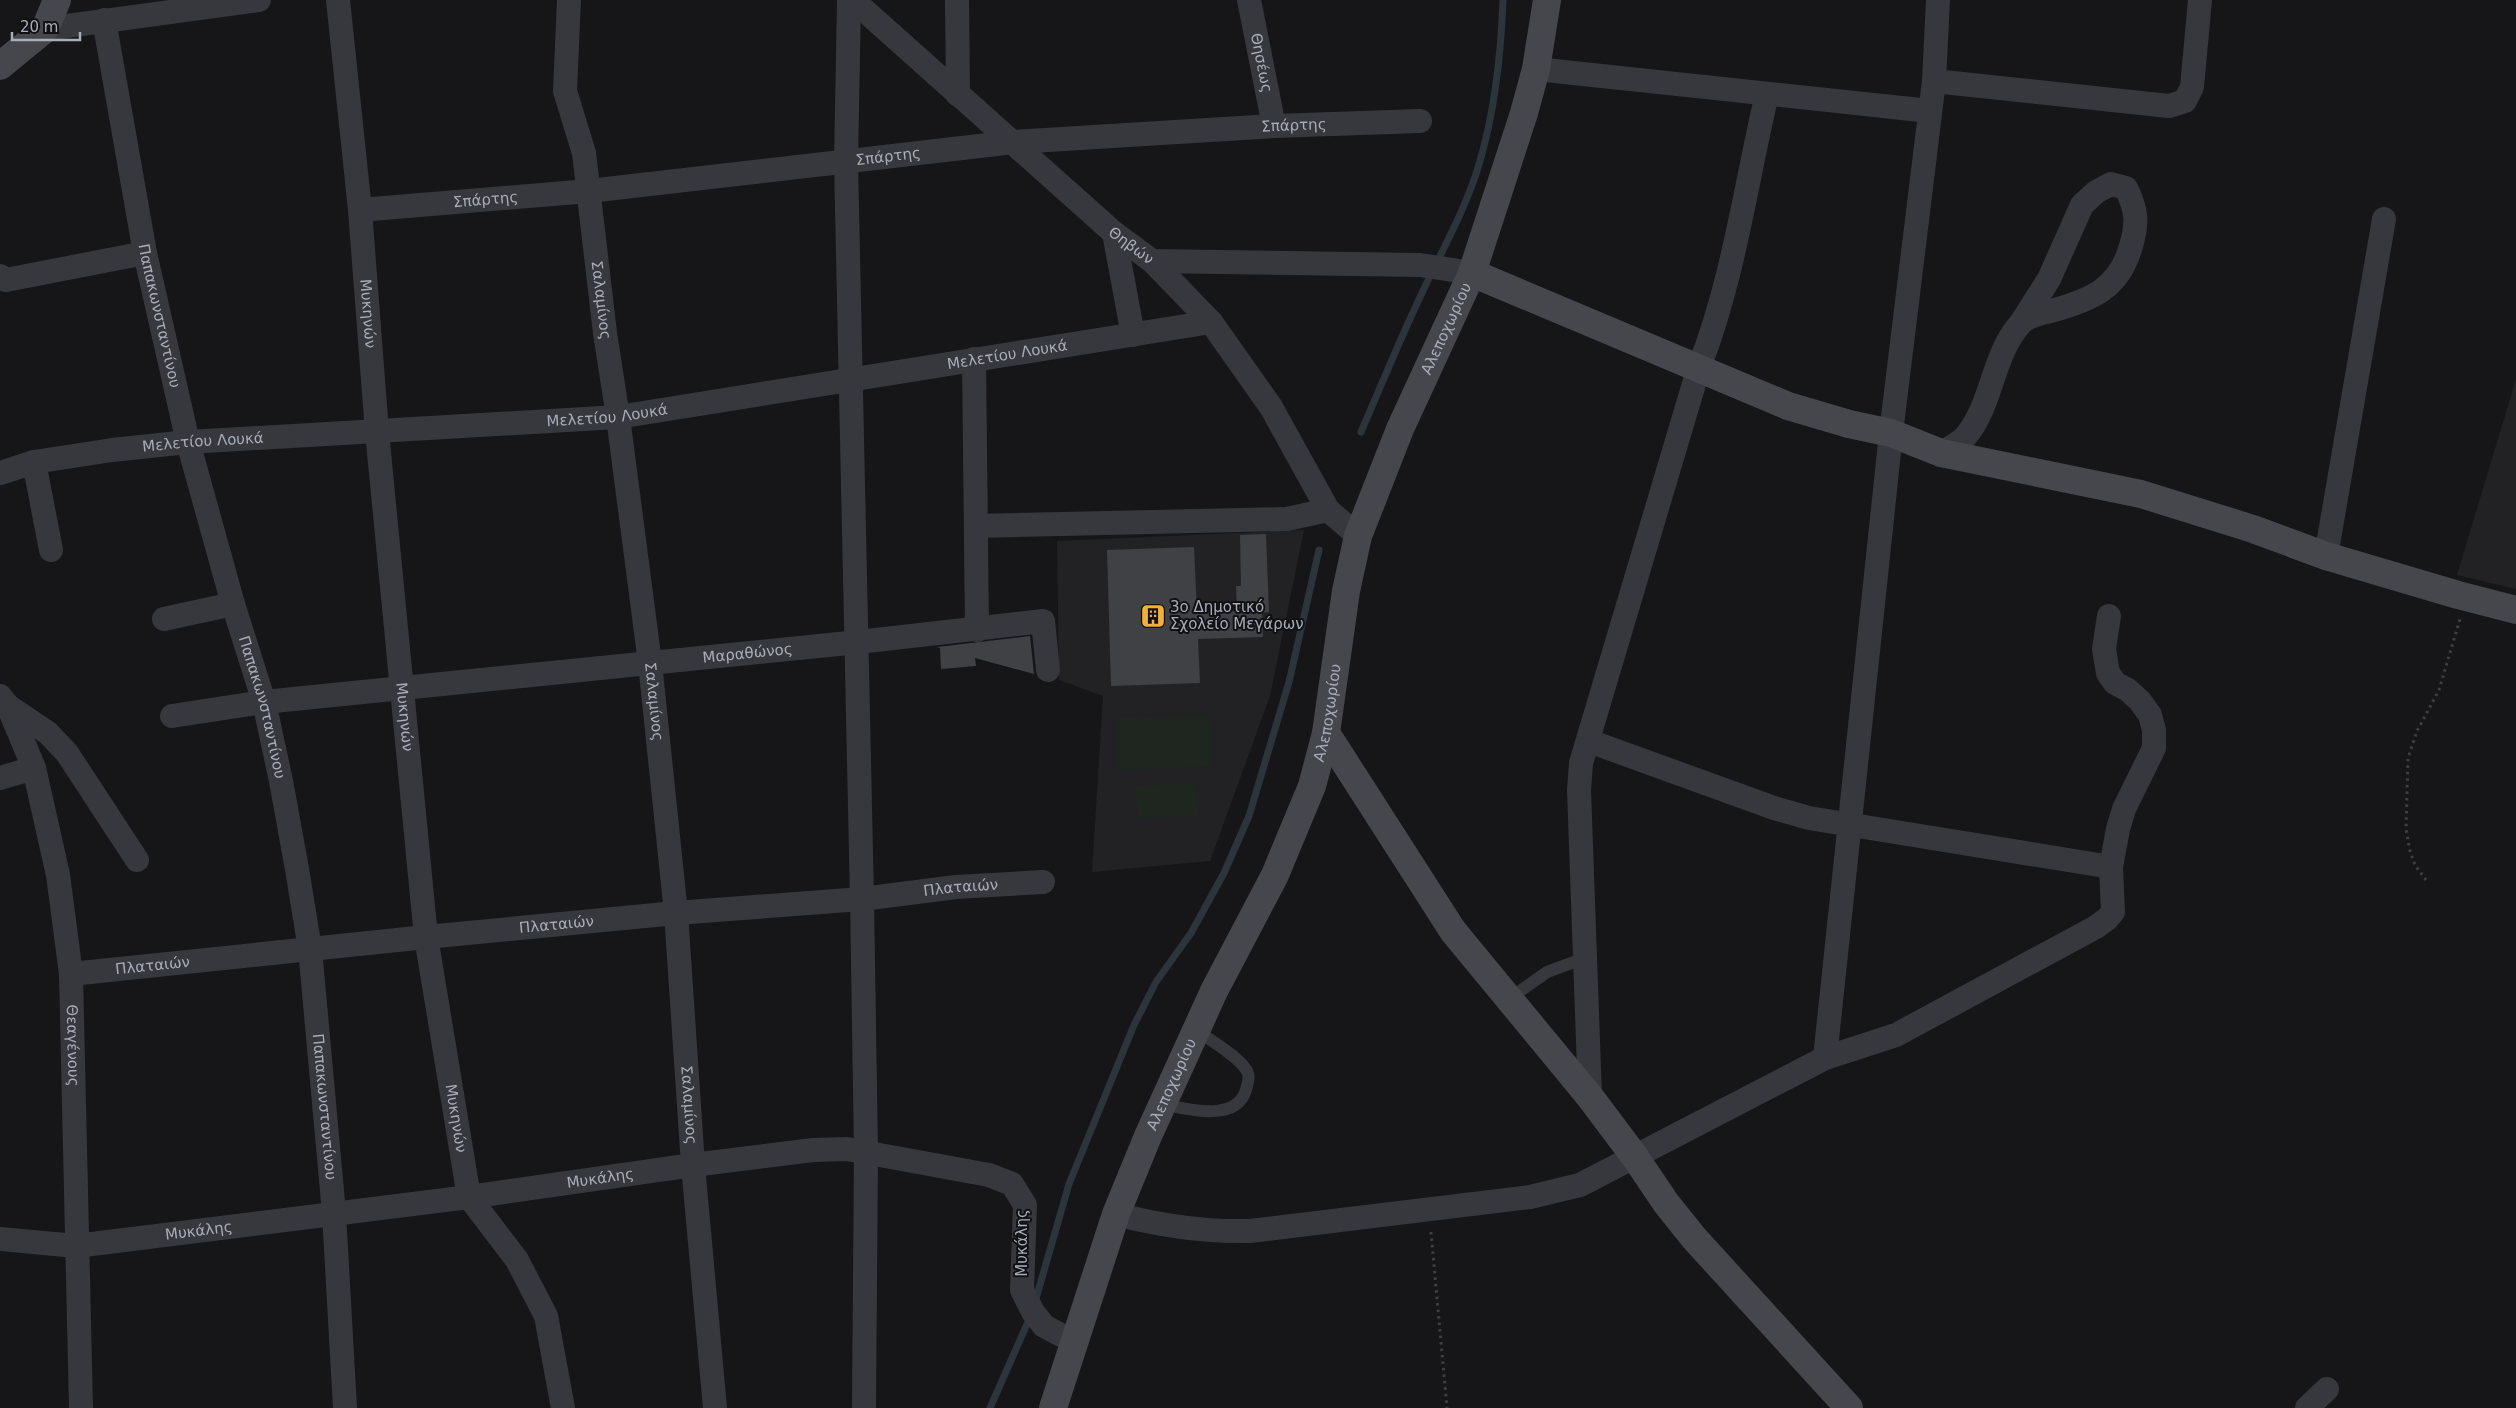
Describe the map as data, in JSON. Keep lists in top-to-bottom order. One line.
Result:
{"streets":{"street":["Θησέως","Σπάρτης","Θηβών","Σαλαμίνος","Μυκηνών","Παπακωνσταντίνου","Αλεποχωρίου","Μελετίου Λουκά","Μαραθώνος","Πλαταιών","Θεαγένους","Μυκάλης"]},"crossings":[["Θησέως","Σπάρτης"],["Σπάρτης","Θηβών"],["Σπάρτης","Σαλαμίνος"],["Σπάρτης","Μυκηνών"],["Θηβών","Αλεποχωρίου"],["Θηβών","Μελετίου Λουκά"],["Σαλαμίνος","Μελετίου Λουκά"],["Σαλαμίνος","Μαραθώνος"],["Σαλαμίνος","Πλαταιών"],["Σαλαμίνος","Μυκάλης"],["Μυκηνών","Μελετίου Λουκά"],["Μυκηνών","Μαραθώνος"],["Μυκηνών","Πλαταιών"],["Μυκηνών","Μυκάλης"],["Παπακωνσταντίνου","Μελετίου Λουκά"],["Παπακωνσταντίνου","Μαραθώνος"],["Παπακωνσταντίνου","Πλαταιών"],["Παπακωνσταντίνου","Μυκάλης"],["Αλεποχωρίου","Μυκάλης"],["Πλαταιών","Θεαγένους"],["Θεαγένους","Μυκάλης"]],"places":{"building":["3ο Δημοτικό Σχολείο Μεγάρων"]},"scale_bar":"20 m"}
